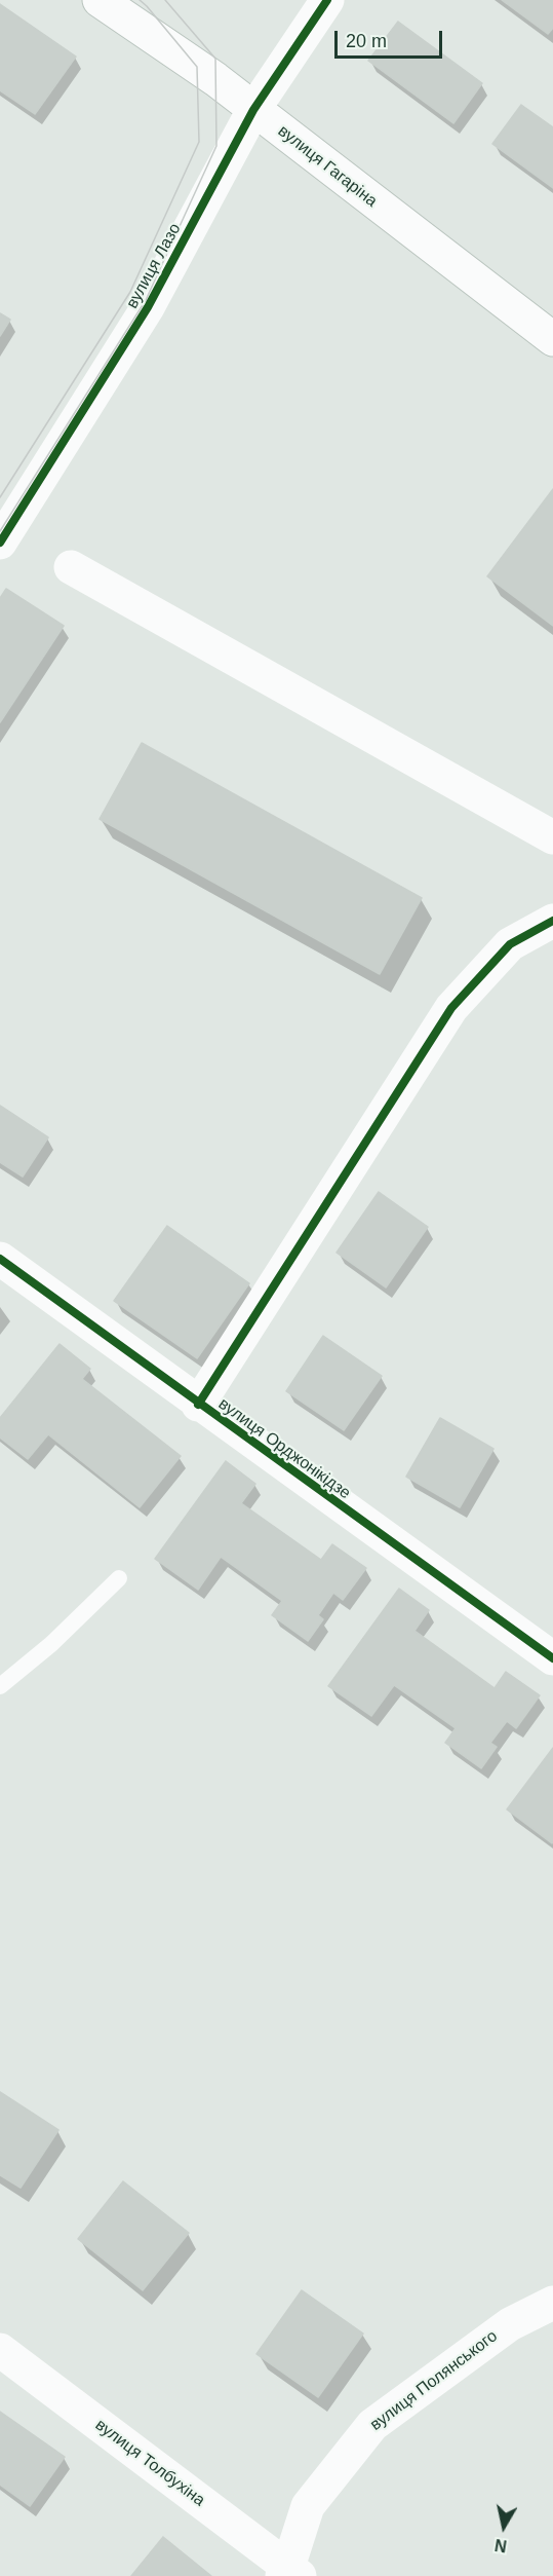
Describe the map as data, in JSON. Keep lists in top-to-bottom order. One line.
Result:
{"streets":{"street":["вулиця Гагаріна","вулиця Лазо","вулиця Орджонікідзе","вулиця Полянського","вулиця Толбухіна"]},"crossings":[["вулиця Гагаріна","вулиця Лазо"],["вулиця Полянського","вулиця Толбухіна"]],"scale_bar":"20 m","north":"bottom"}
